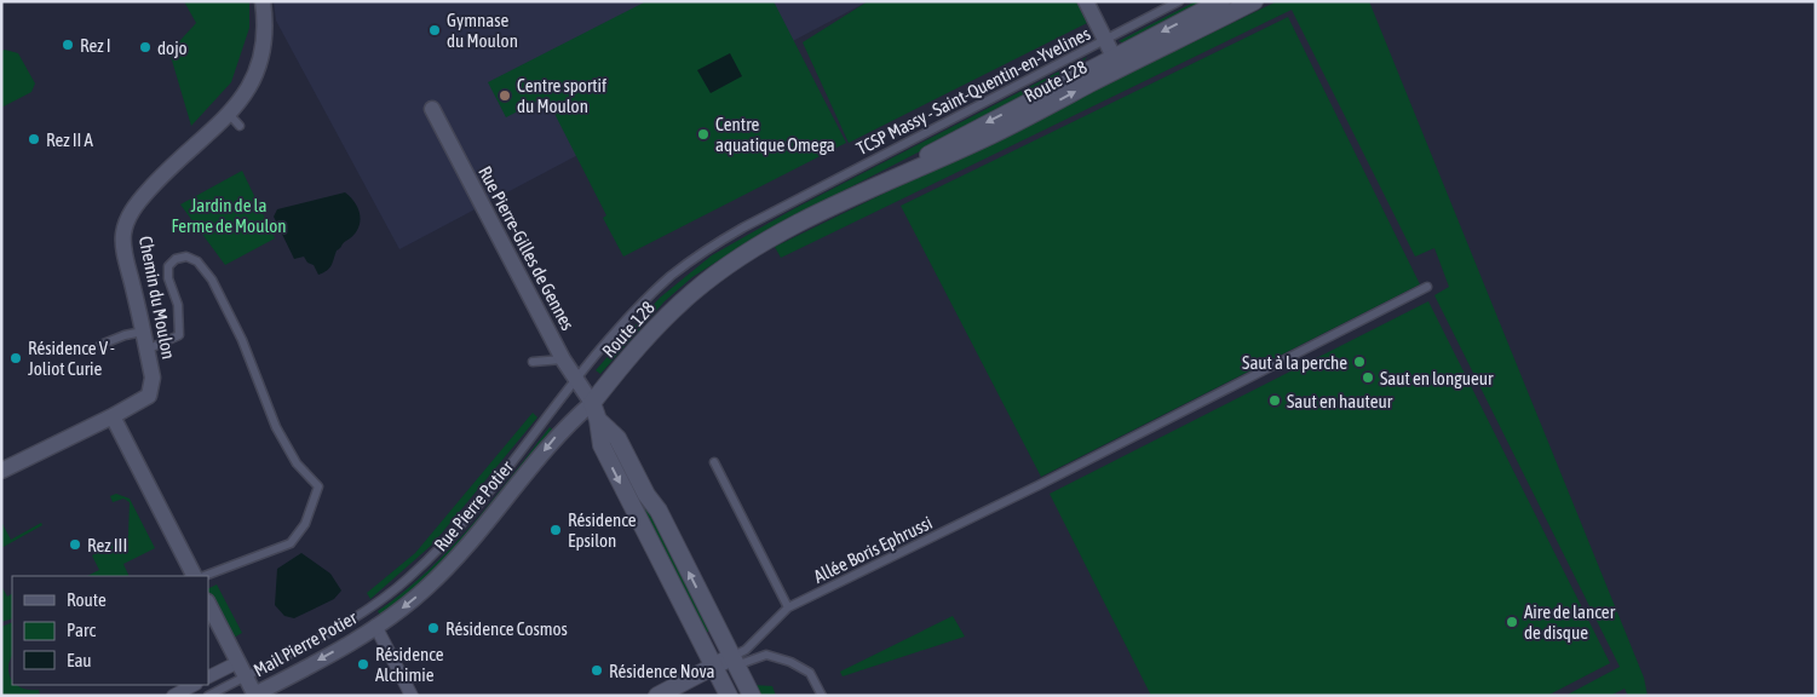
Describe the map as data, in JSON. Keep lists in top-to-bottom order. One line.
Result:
{"streets":{"main road":["Route 128"],"street":["Rue Pierre-Gilles de Gennes","Chemin du Moulon","Rue Pierre Potier","Mail Pierre Potier"],"lane":["TCSP Massy - Saint-Quentin-en-Yvelines","Allée Boris Ephrussi"]},"crossings":[["Route 128","Rue Pierre-Gilles de Gennes"],["Route 128","Rue Pierre Potier"],["TCSP Massy - Saint-Quentin-en-Yvelines","Rue Pierre-Gilles de Gennes"],["TCSP Massy - Saint-Quentin-en-Yvelines","Mail Pierre Potier"],["Rue Pierre-Gilles de Gennes","Rue Pierre Potier"],["Rue Pierre Potier","Mail Pierre Potier"]],"one_way":["Rue Pierre Potier","Mail Pierre Potier"],"parks":["Jardin de la Ferme de Moulon"],"places":["Gymnase du Moulon","Rez I","dojo","Centre sportif du Moulon","Centre aquatique Omega","Rez II A","Résidence V - Joliot Curie","Saut à la perche","Saut en longueur","Saut en hauteur","Résidence Epsilon","Rez III","Aire de lancer de disque","Résidence Cosmos","Résidence Alchimie","Résidence Nova"],"legend":["Route","Parc","Eau"]}
